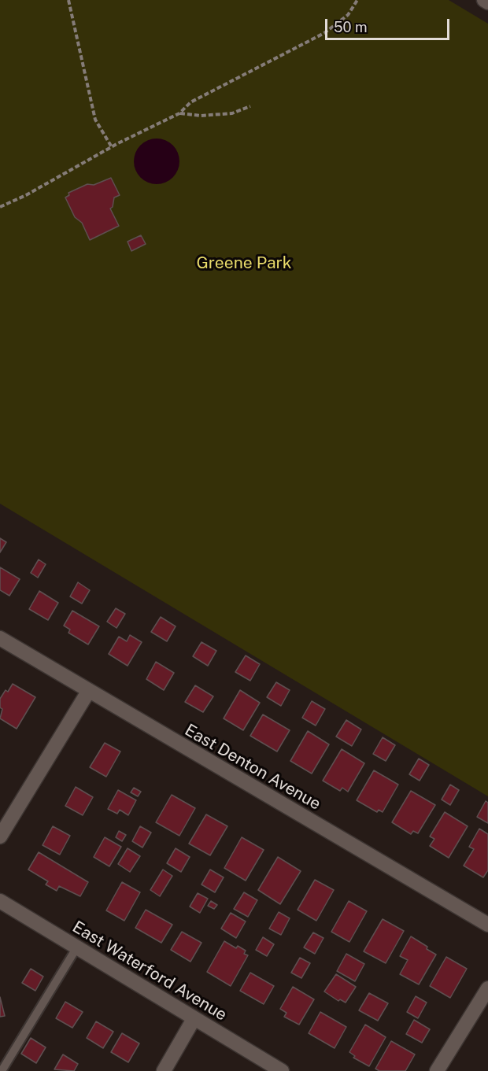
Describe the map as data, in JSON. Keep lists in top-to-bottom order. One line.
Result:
{"streets":{"street":["East Denton Avenue","East Waterford Avenue"]},"parks":["Greene Park"],"scale_bar":"50 m"}
